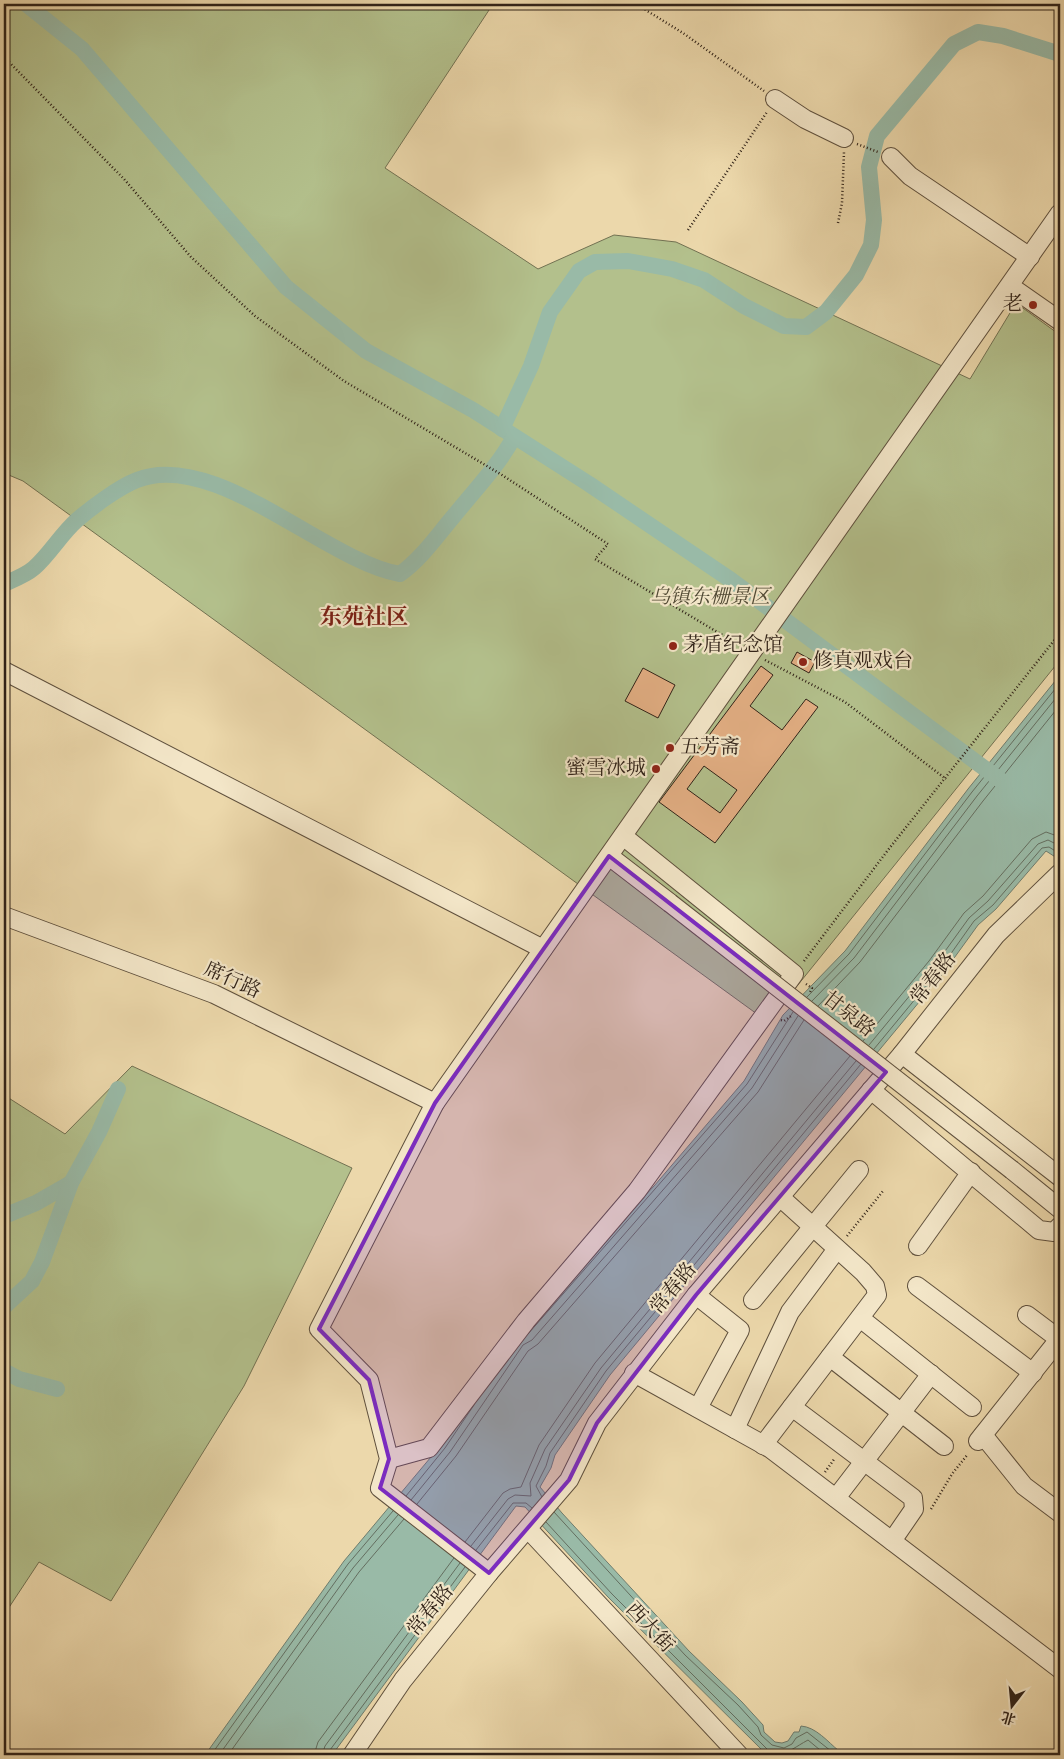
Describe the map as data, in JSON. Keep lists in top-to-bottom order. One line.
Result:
{"streets":{"street":["常春路","席行路","甘泉路","西大街"]},"crossings":[["常春路","西大街"]],"districts":["东苑社区"],"parks":["乌镇东栅景区"],"places":["老","茅盾纪念馆","修真观戏台","五芳斋","蜜雪冰城"],"north":"bottom"}
